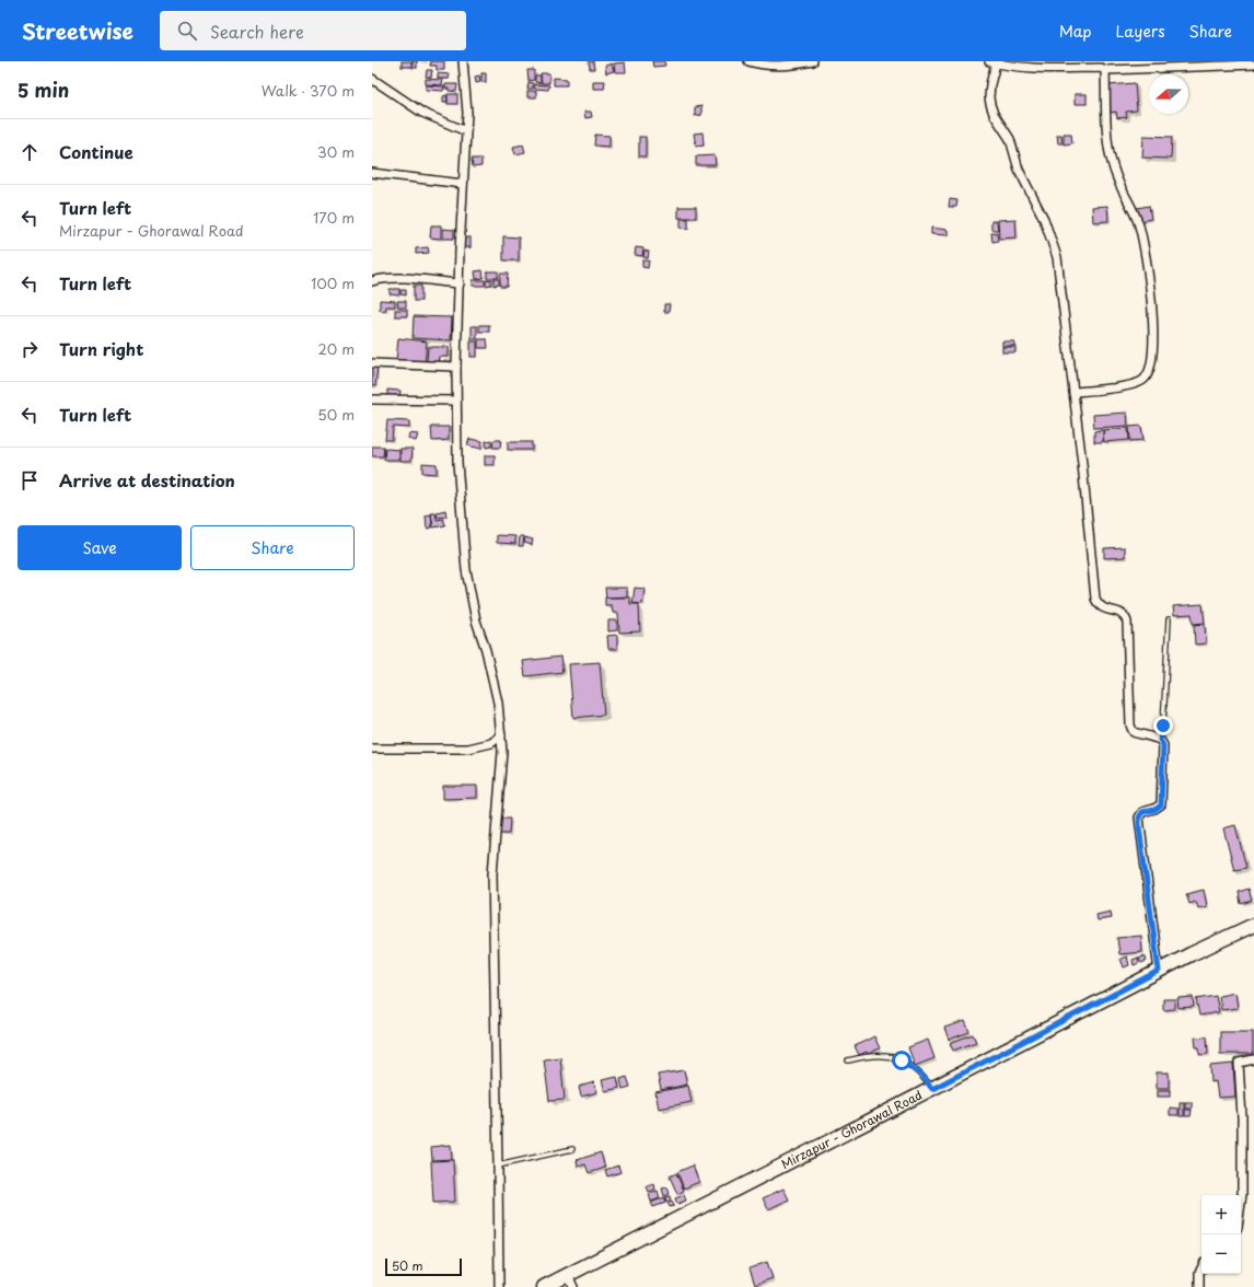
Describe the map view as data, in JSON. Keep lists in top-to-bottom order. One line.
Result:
{"streets":{"main road":["Mirzapur - Ghorawal Road"]},"scale_bar":"50 m","north":"left","page":{"header":"Streetwise","search":"Search here","nav":["Map","Layers","Share"],"heading":["5 min","Walk · 370 m"],"list":[["Continue","30 m"],["Turn left","Mirzapur - Ghorawal Road","170 m"],["Turn left","100 m"],["Turn right","20 m"],["Turn left","50 m"],"Arrive at destination"],"buttons":["Save","Share"],"map_buttons":["+","−"],"scale":"50 m"}}
